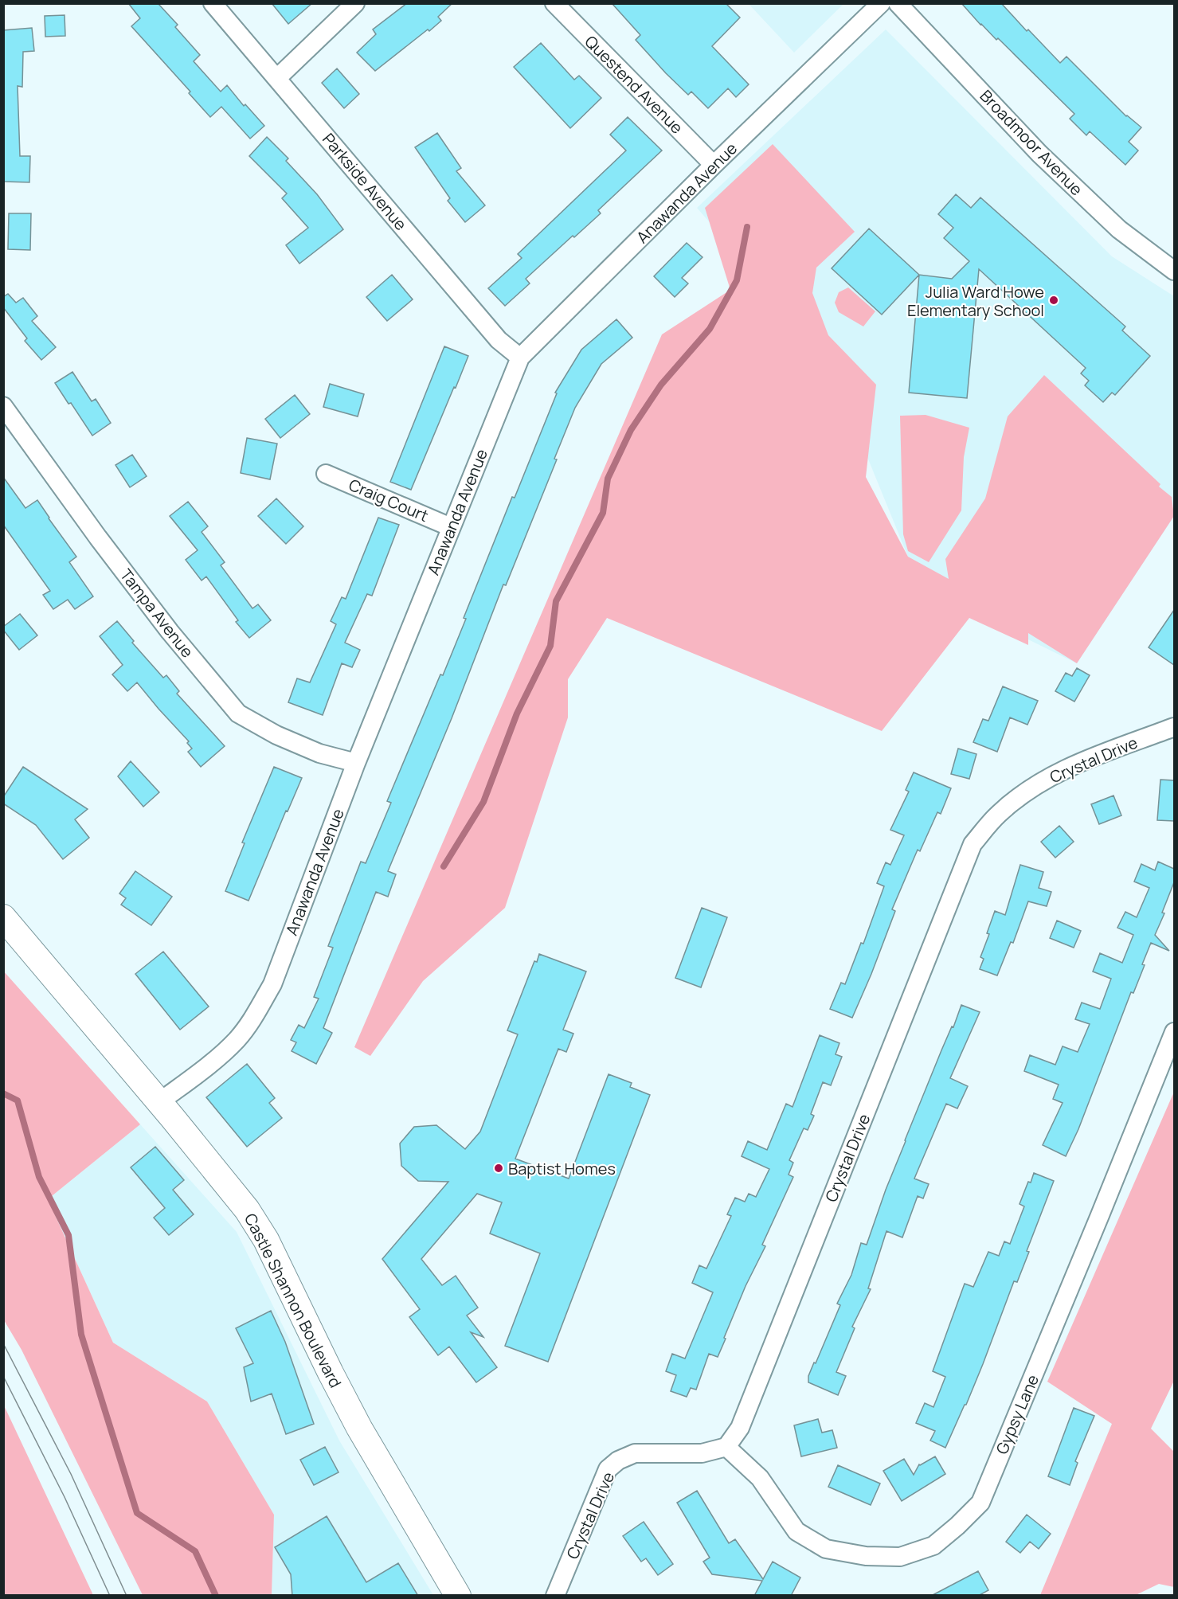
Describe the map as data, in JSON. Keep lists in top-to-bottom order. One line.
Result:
{"streets":{"street":["Questend Avenue","Broadmoor Avenue","Parkside Avenue","Anawanda Avenue","Craig Court","Tampa Avenue","Crystal Drive","Castle Shannon Boulevard","Gypsy Lane"]},"crossings":[["Questend Avenue","Anawanda Avenue"],["Parkside Avenue","Anawanda Avenue"],["Anawanda Avenue","Craig Court"],["Anawanda Avenue","Tampa Avenue"],["Anawanda Avenue","Castle Shannon Boulevard"],["Crystal Drive","Gypsy Lane"]],"places":["Julia Ward Howe Elementary School","Baptist Homes"]}
